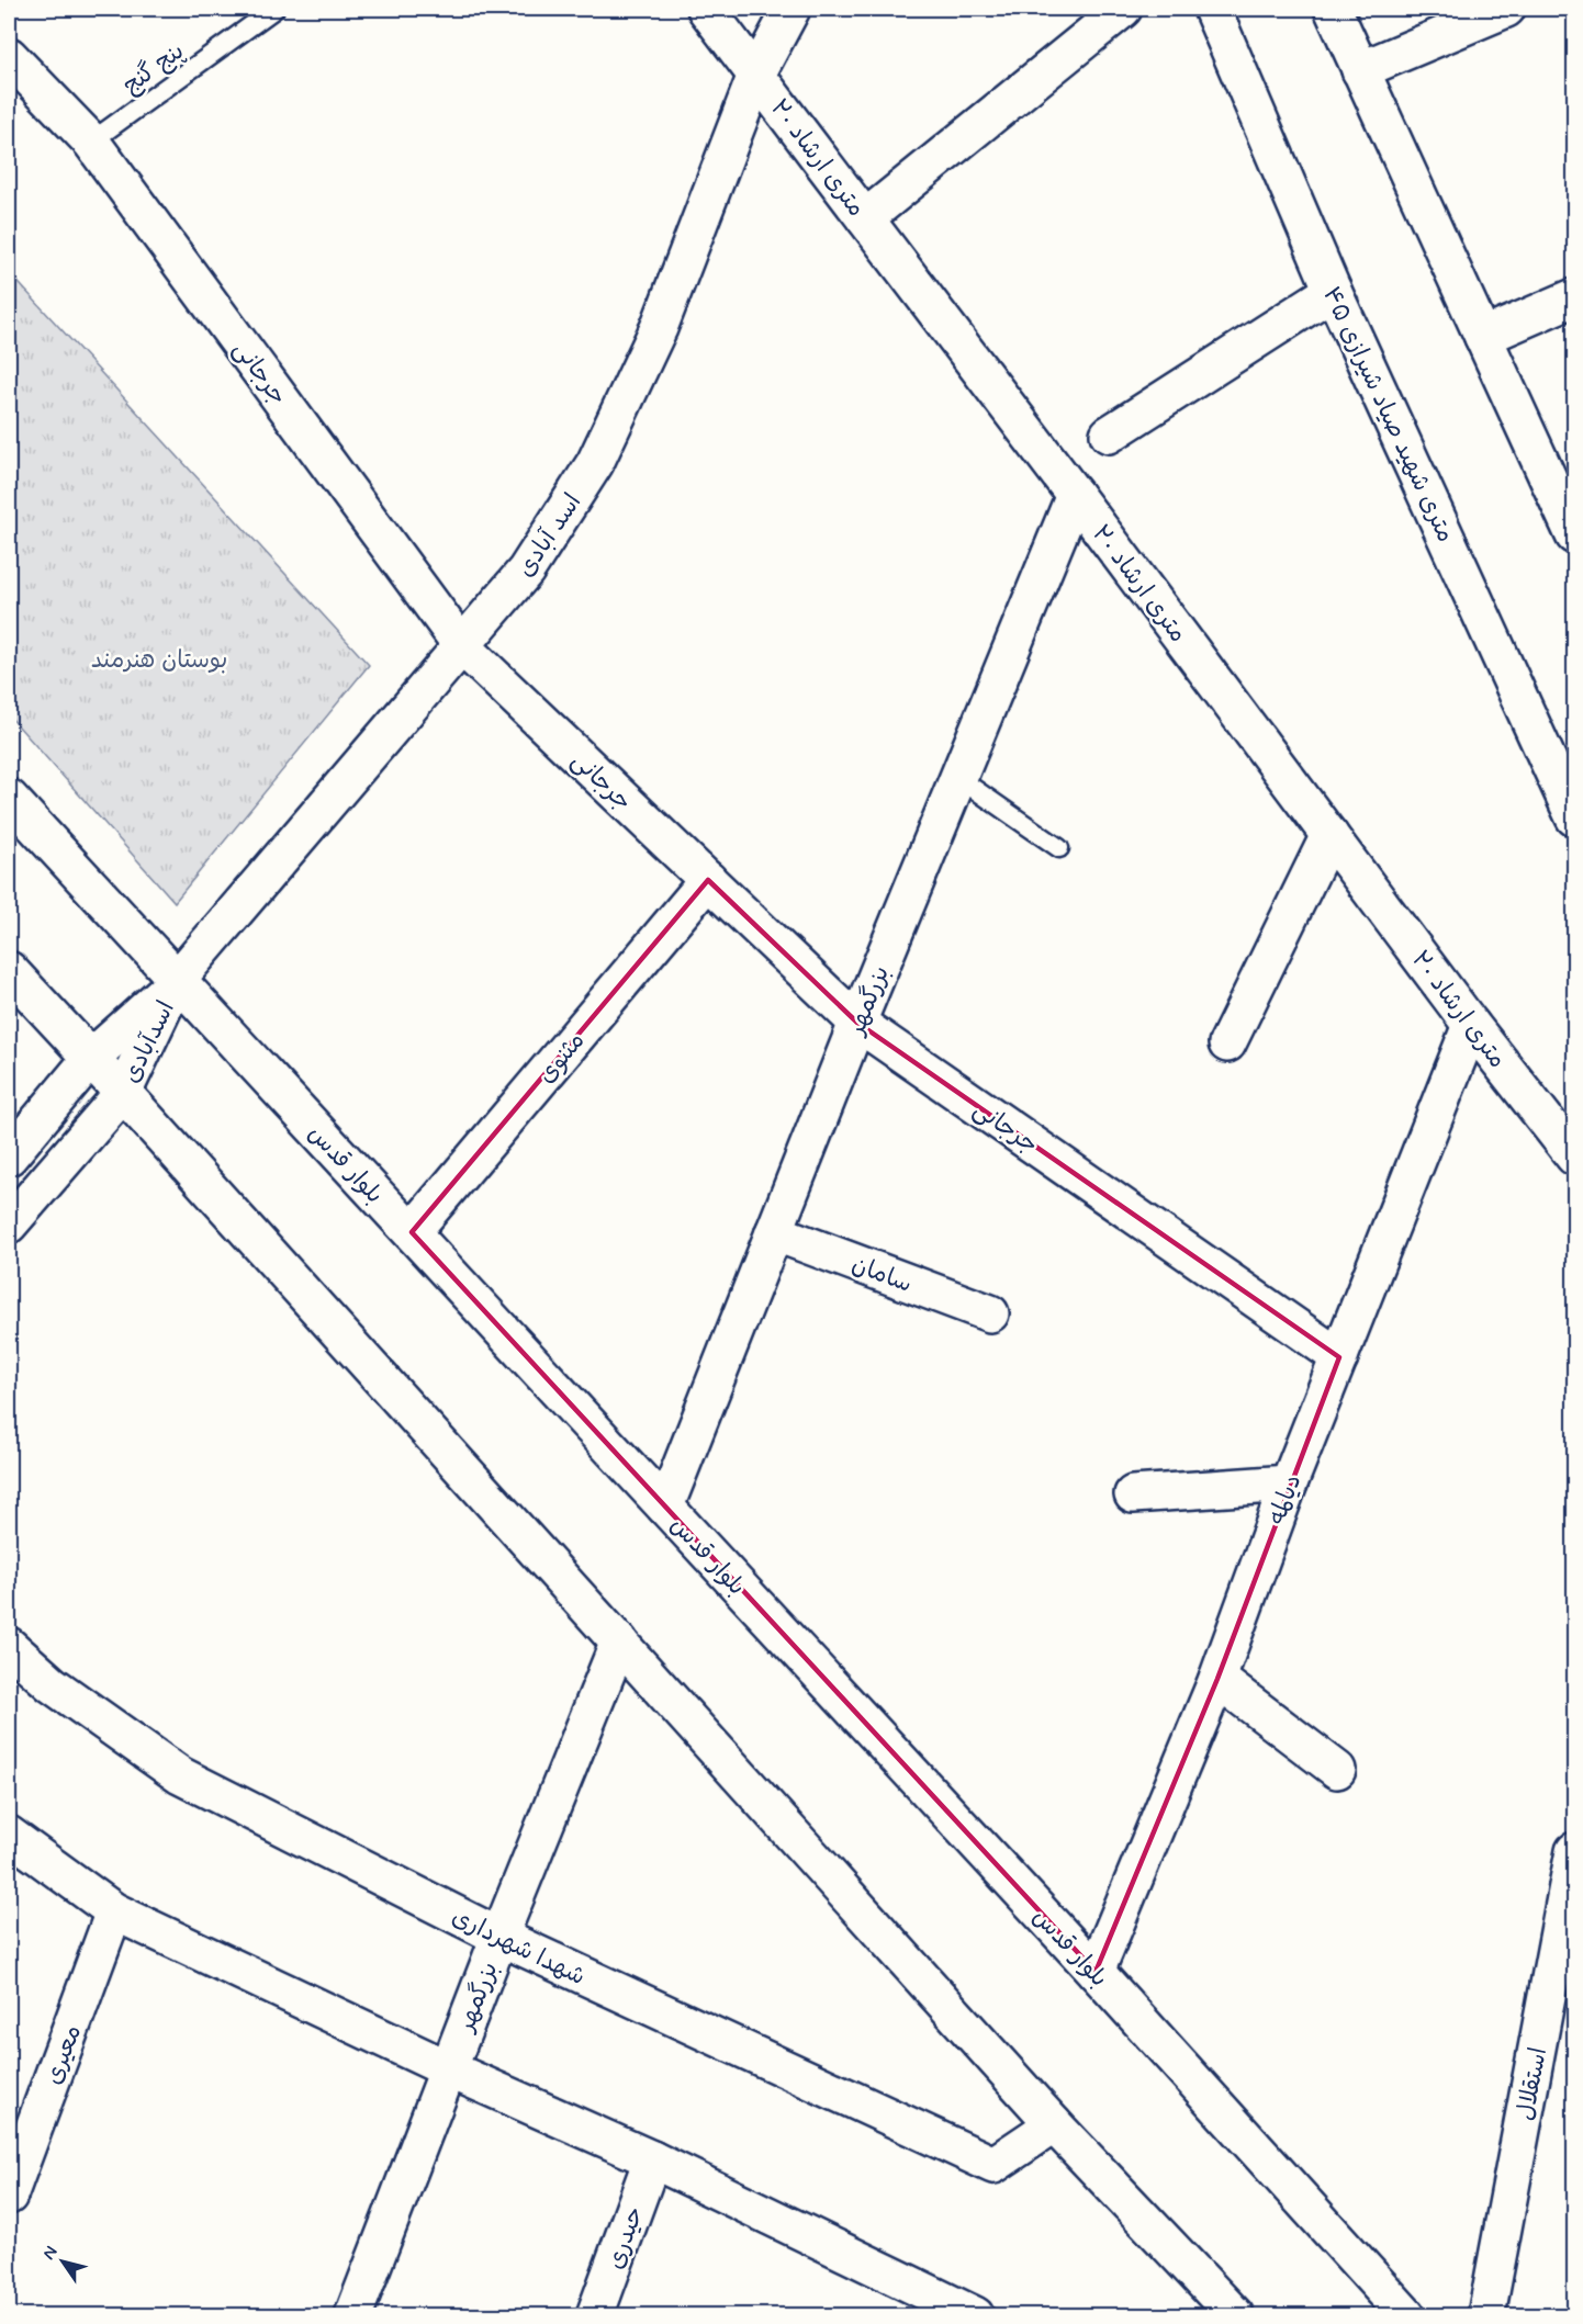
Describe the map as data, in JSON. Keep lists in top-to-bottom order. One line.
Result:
{"streets":{"street":["۲۰ متری ارشاد","جرجانی","۴۵ متری شهید صیاد شیرازی","اسد آبادی","بزرگمهر","اسدآبادی","مثنوی","بلوار قدس","سامان","دیالمه","شهدا شهرداری","معیری","استقلال","حیدری"],"lane":["پنج گنج"]},"crossings":[["پنج گنج","جرجانی"],["۲۰ متری ارشاد","اسد آبادی"],["۲۰ متری ارشاد","بزرگمهر"],["۲۰ متری ارشاد","دیالمه"],["جرجانی","اسد آبادی"],["جرجانی","بزرگمهر"],["جرجانی","مثنوی"],["جرجانی","دیالمه"],["اسد آبادی","اسدآبادی"],["اسد آبادی","بلوار قدس"],["بزرگمهر","بلوار قدس"],["بزرگمهر","سامان"],["بزرگمهر","شهدا شهرداری"],["اسدآبادی","بلوار قدس"],["مثنوی","بلوار قدس"],["بلوار قدس","دیالمه"]],"parks":["بوستان هنرمند"],"north":"top left"}
